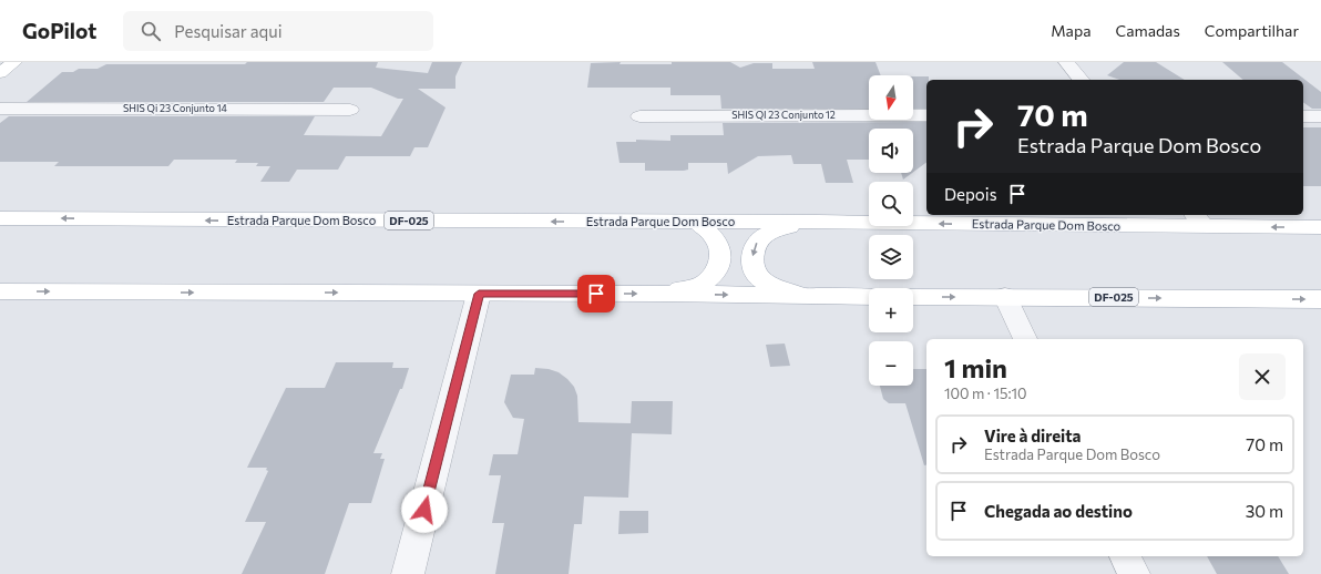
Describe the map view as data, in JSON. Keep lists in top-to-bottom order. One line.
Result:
{"streets":{"main road":["Estrada Parque Dom Bosco","DF-025"],"street":["SHIS Qi 23 Conjunto 14","SHIS QI 23 Conjunto 12"]},"north":"bottom","page":{"header":"GoPilot","search":"Pesquisar aqui","nav":["Mapa","Camadas","Compartilhar"],"map_buttons":["+","−"],"turn":["70 m","Estrada Parque Dom Bosco"],"then":"Depois","heading":["1 min","100 m · 15:10"],"list":[{"name":"Vire à direita","note":"Estrada Parque Dom Bosco","value":"70 m"},{"name":"Chegada ao destino","value":"30 m"}]}}
